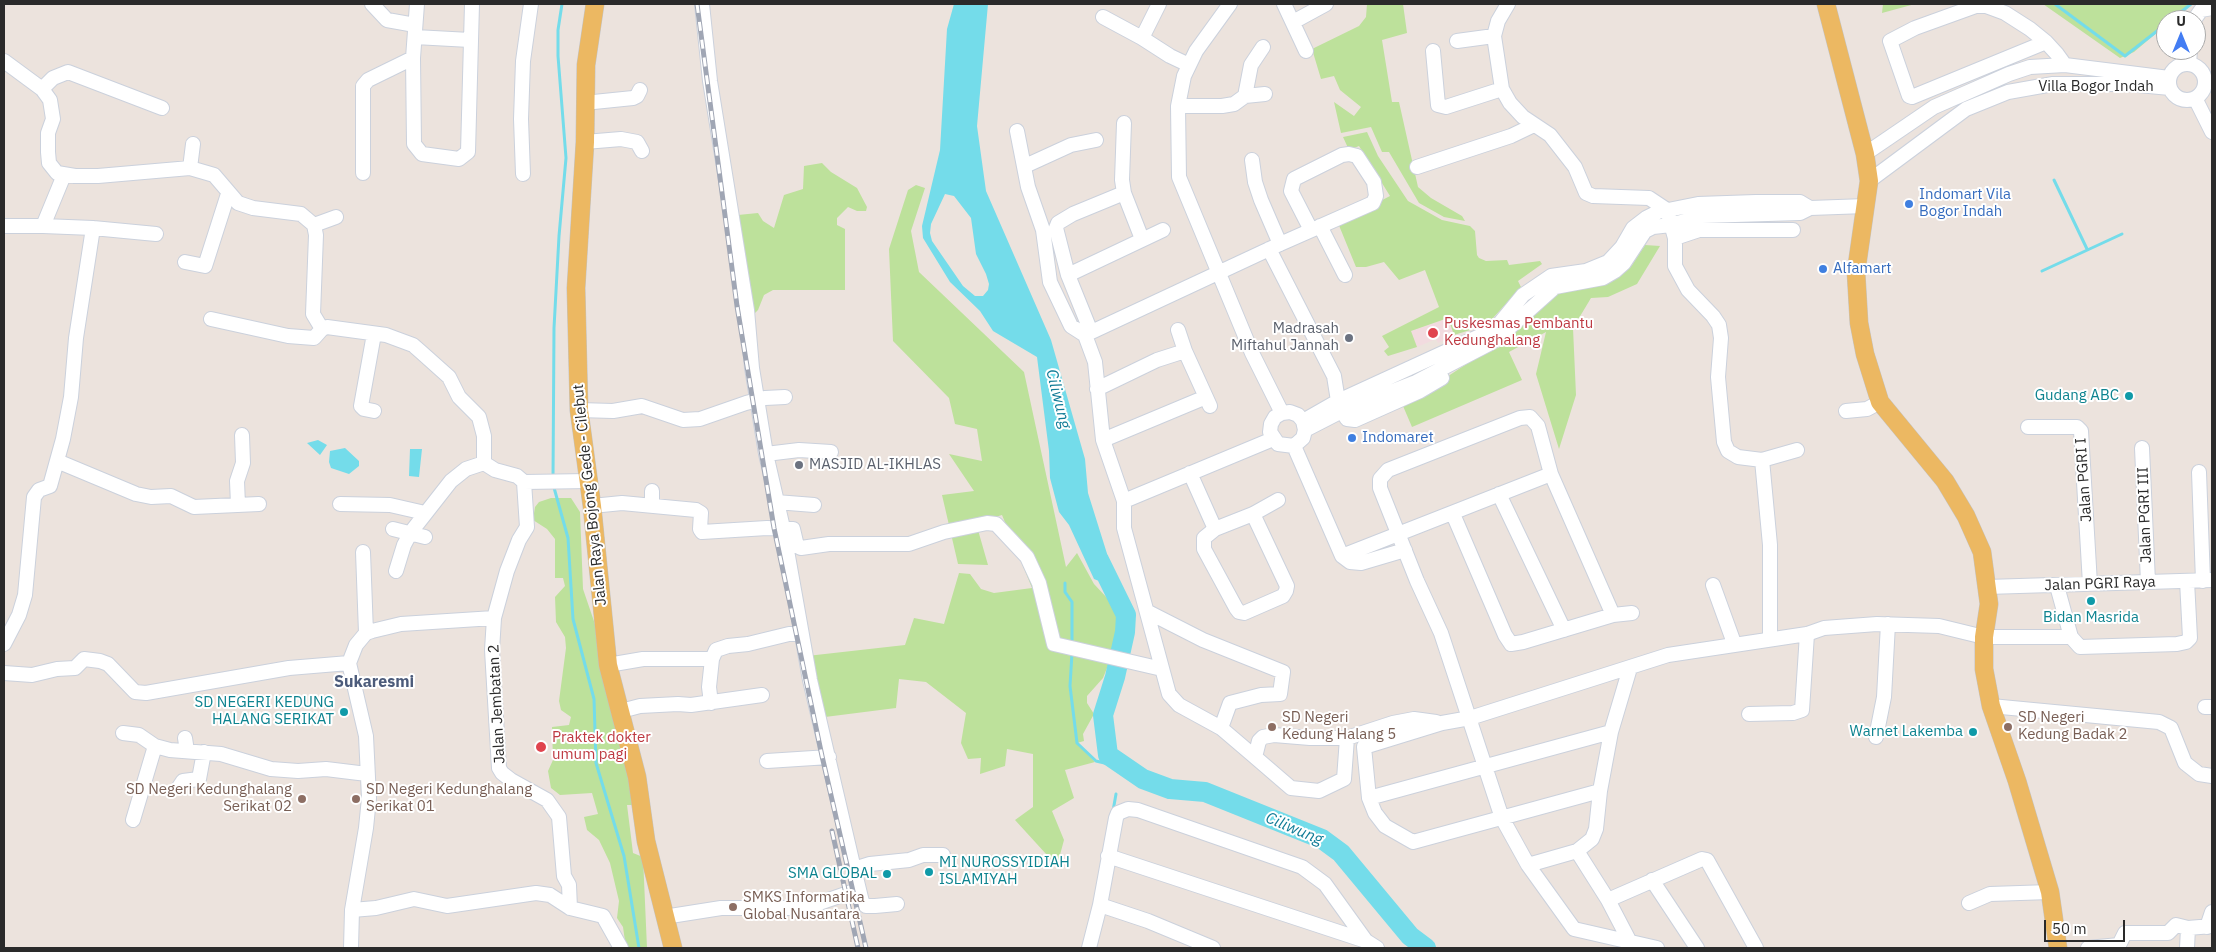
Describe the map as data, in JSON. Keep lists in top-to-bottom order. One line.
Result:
{"streets":{"main road":["Jalan Raya Bojong Gede - Cilebut"],"street":["Villa Bogor Indah","Jalan PGRI I","Jalan PGRI III","Jalan PGRI Raya","Jalan Jembatan 2"]},"crossings":[["Jalan PGRI I","Jalan PGRI Raya"],["Jalan PGRI III","Jalan PGRI Raya"]],"districts":["Sukaresmi"],"water":["Ciliwung"],"places":["Indomart Vila Bogor Indah","Alfamart","Puskesmas Pembantu Kedunghalang","Madrasah Miftahul Jannah","Gudang ABC","Indomaret","MASJID AL-IKHLAS","Bidan Masrida","SD NEGERI KEDUNG HALANG SERIKAT","SD Negeri Kedung Halang 5","SD Negeri Kedung Badak 2","Warnet Lakemba","Praktek dokter umum pagi","SD Negeri Kedunghalang Serikat 02","SD Negeri Kedunghalang Serikat 01","MI NUROSSYIDIAH ISLAMIYAH","SMA GLOBAL","SMKS Informatika Global Nusantara"],"scale_bar":"50 m","north":"top"}
